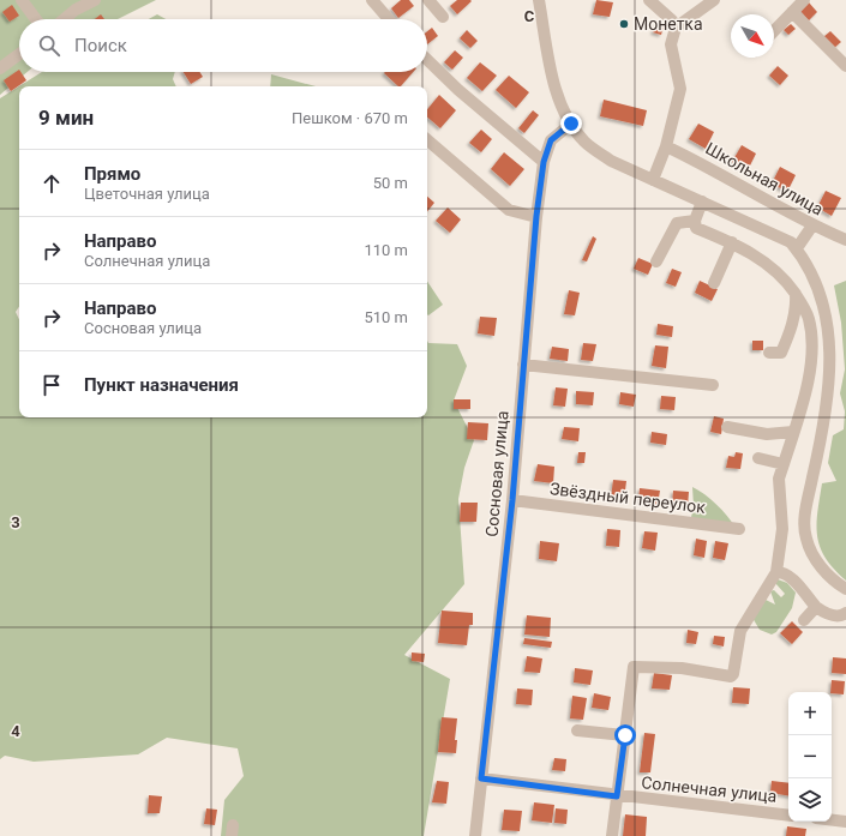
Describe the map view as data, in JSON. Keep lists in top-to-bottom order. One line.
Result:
{"streets":{"street":["Школьная улица","Сосновая улица","Звёздный переулок","Солнечная улица"]},"crossings":[["Сосновая улица","Звёздный переулок"],["Сосновая улица","Солнечная улица"]],"places":["Монетка"],"north":"bottom right","page":{"search":"Поиск","heading":["9 мин","Пешком · 670 m"],"list":[["Прямо","Цветочная улица","50 m"],["Направо","Солнечная улица","110 m"],["Направо","Сосновая улица","510 m"],"Пункт назначения"],"map_buttons":["+","−"]},"grid":{"columns":["C"],"rows":["3","4"]}}
